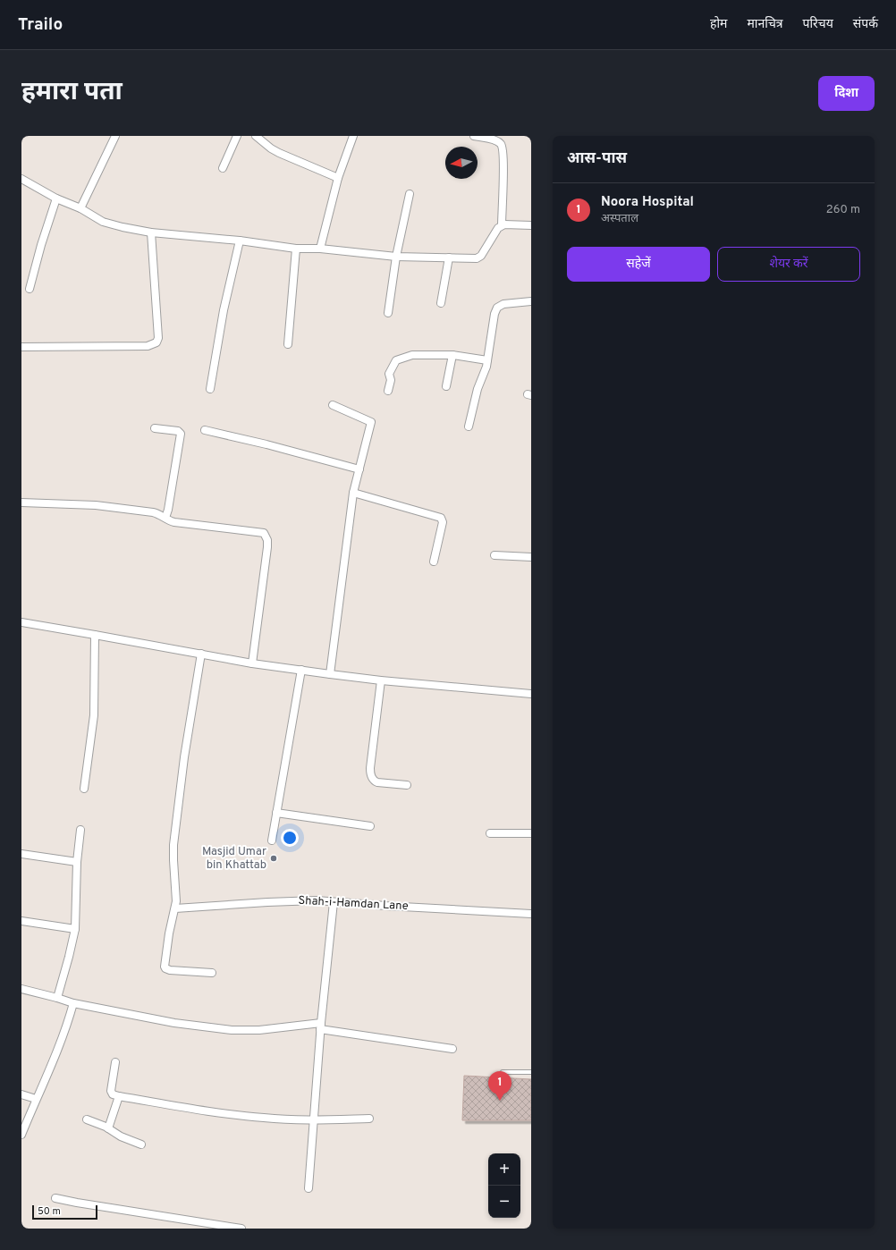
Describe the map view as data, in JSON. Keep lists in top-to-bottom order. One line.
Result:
{"streets":{"street":["Shah-i-Hamdan Lane"]},"places":["Masjid Umar bin Khattab"],"scale_bar":"50 m","north":"left","page":{"header":"Trailo","nav":["होम","मानचित्र","परिचय","संपर्क"],"buttons":["दिशा",["सहेजें","शेयर करें"]],"title":"हमारा पता","heading":"आस-पास","list":[{"mark":"1","name":"Noora Hospital","note":"अस्पताल","value":"260 m"}],"pins":"1","map_buttons":["+","−"],"scale":"50 m"}}
